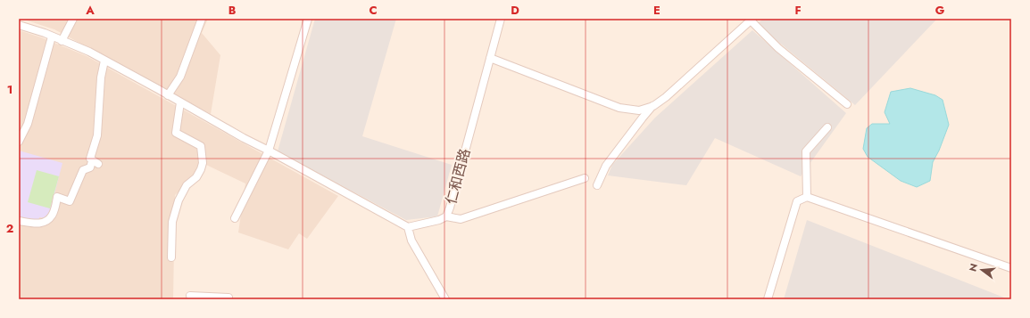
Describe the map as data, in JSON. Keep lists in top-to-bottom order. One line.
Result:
{"streets":{"street":["仁和西路"]},"north":"left","grid":{"columns":["A","B","C","D","E","F","G"],"rows":["1","2"]}}
